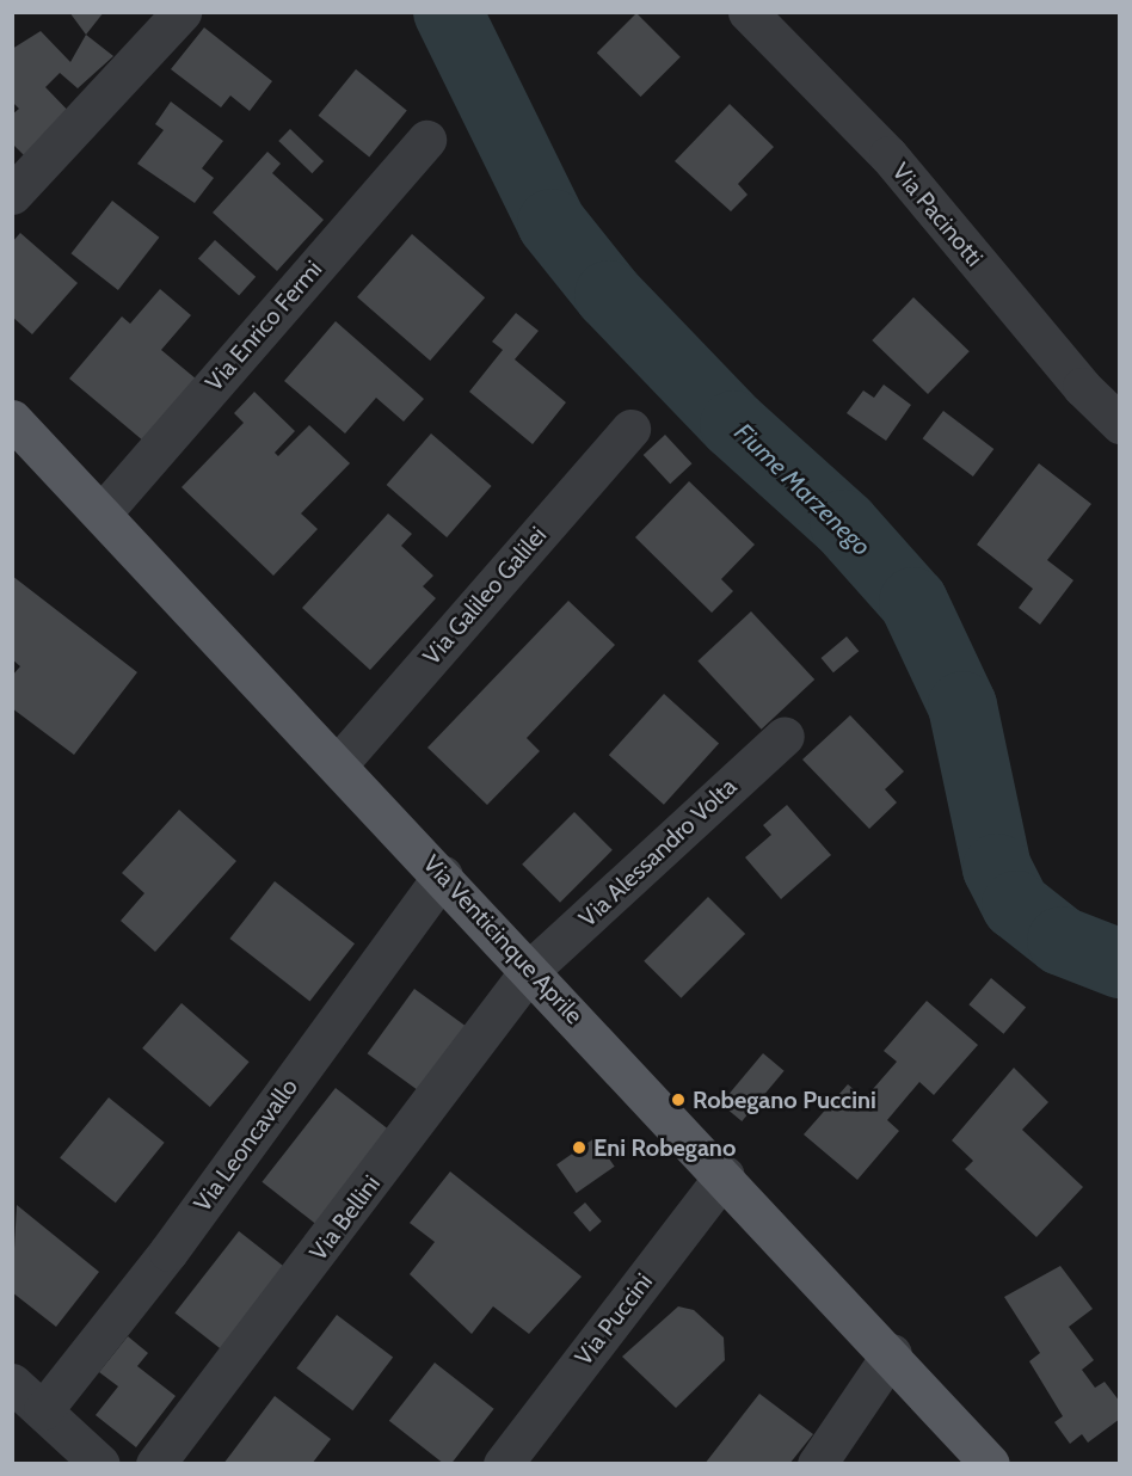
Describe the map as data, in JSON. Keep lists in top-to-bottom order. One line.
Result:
{"streets":{"main road":["Via Venticinque Aprile"],"street":["Via Pacinotti","Via Enrico Fermi","Via Galileo Galilei","Via Alessandro Volta","Via Leoncavallo","Via Bellini","Via Puccini"]},"crossings":[["Via Enrico Fermi","Via Venticinque Aprile"],["Via Galileo Galilei","Via Venticinque Aprile"],["Via Alessandro Volta","Via Venticinque Aprile"],["Via Alessandro Volta","Via Bellini"],["Via Venticinque Aprile","Via Leoncavallo"],["Via Venticinque Aprile","Via Bellini"],["Via Venticinque Aprile","Via Puccini"]],"water":["Fiume Marzenego"],"places":["Robegano Puccini","Eni Robegano"]}
